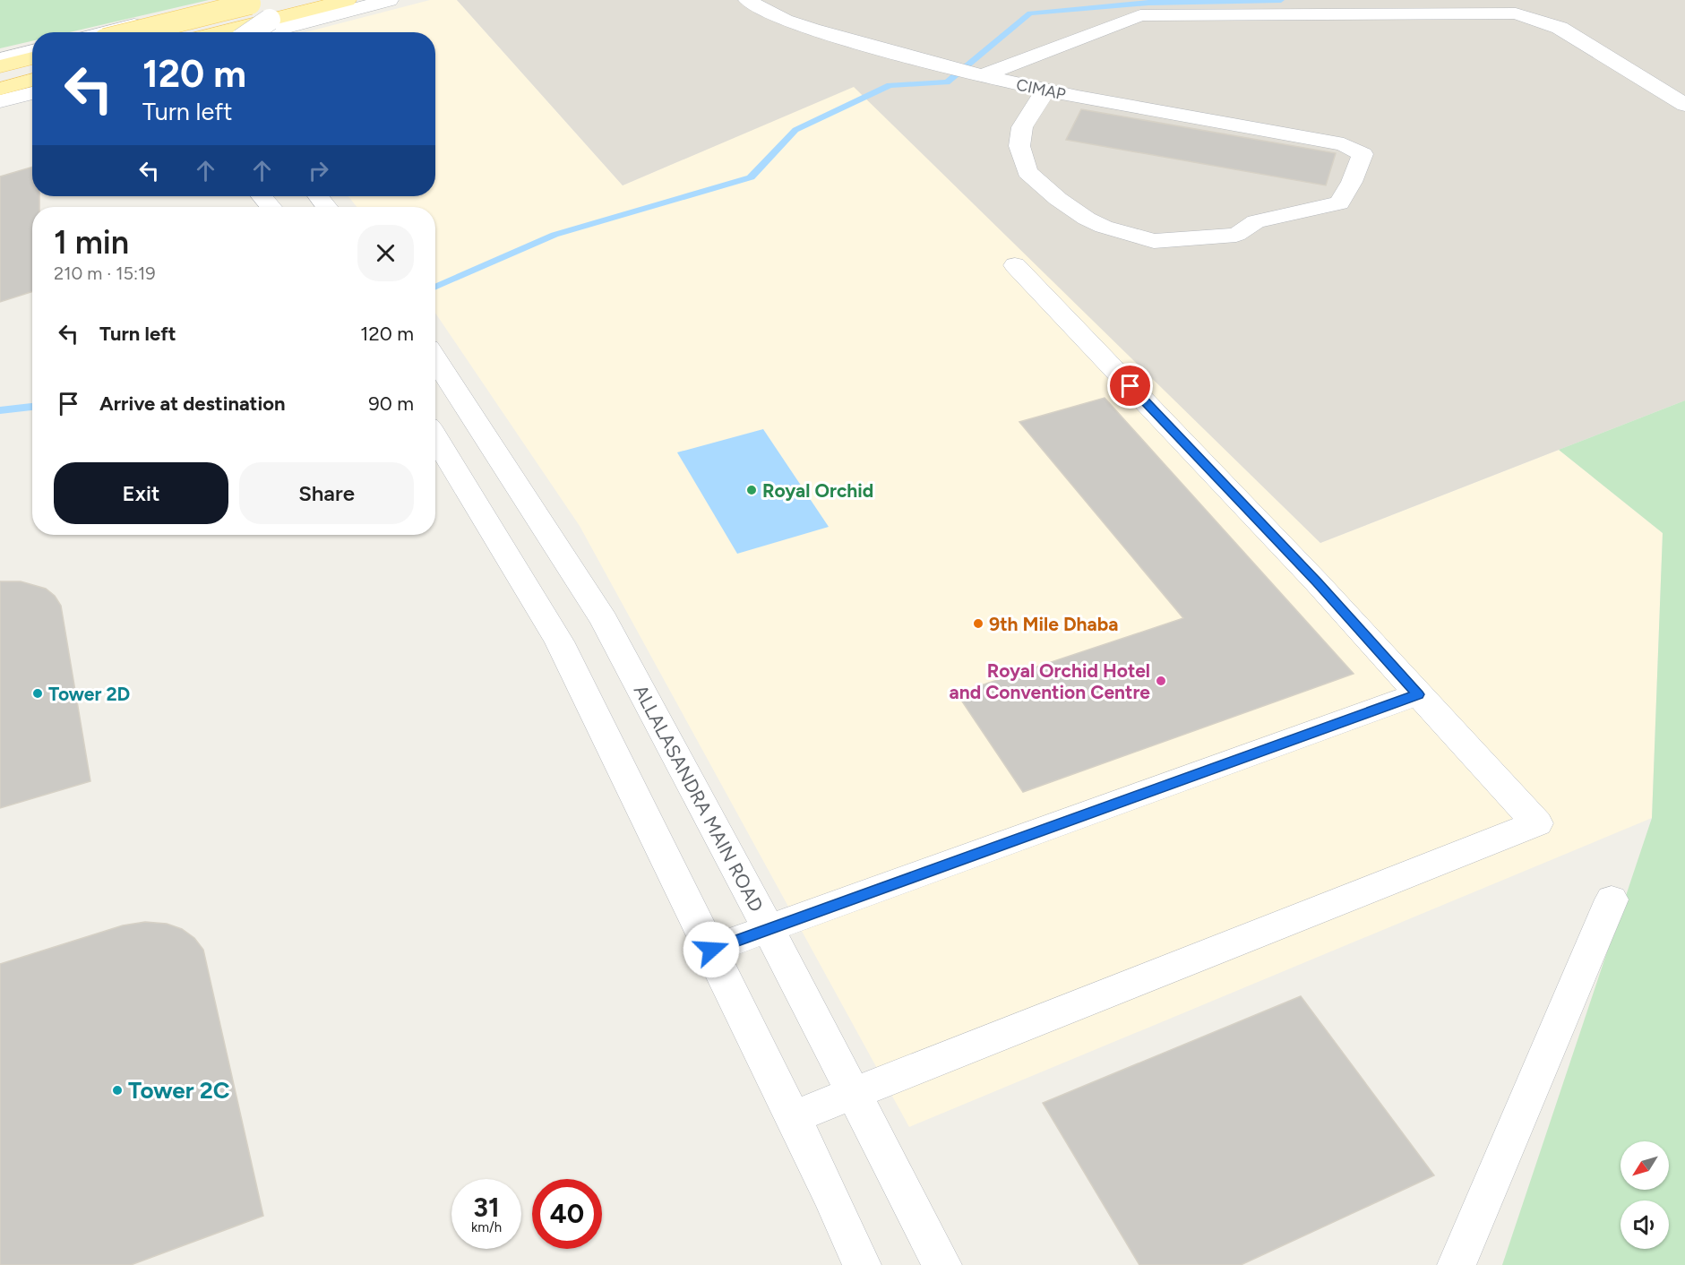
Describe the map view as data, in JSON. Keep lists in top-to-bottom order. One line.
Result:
{"streets":{"street":["CIMAP","ALLALASANDRA MAIN ROAD"]},"places":["Royal Orchid","9th Mile Dhaba","Royal Orchid Hotel and Convention Centre","Tower 2D","Tower 2C"],"north":"bottom left","page":{"turn":["120 m","Turn left"],"heading":["1 min","210 m · 15:19"],"list":[{"name":"Turn left","value":"120 m"},{"name":"Arrive at destination","value":"90 m"}],"buttons":["Exit","Share"],"speed":"31 km/h","limit":"40"}}
